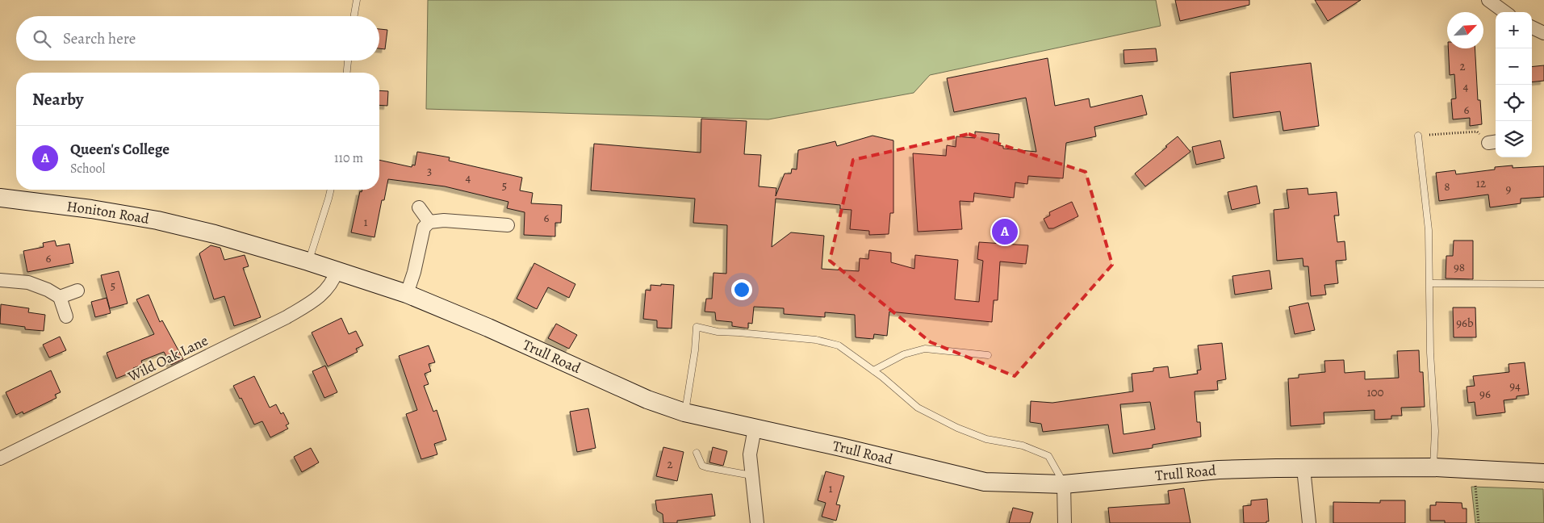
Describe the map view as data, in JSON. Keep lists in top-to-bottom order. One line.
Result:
{"streets":{"street":["Honiton Road","Trull Road","Wild Oak Lane"]},"crossings":[["Honiton Road","Trull Road"],["Trull Road","Wild Oak Lane"]],"house_numbers":["2","4","6","3","4","12","5","8","9","6","1","6","98","5","96b","94","100","96","2","1"],"north":"top right","page":{"map_buttons":["+","−"],"search":"Search here","heading":"Nearby","list":[{"mark":"A","name":"Queen's College","note":"School","value":"110 m"}],"pins":"A"}}
